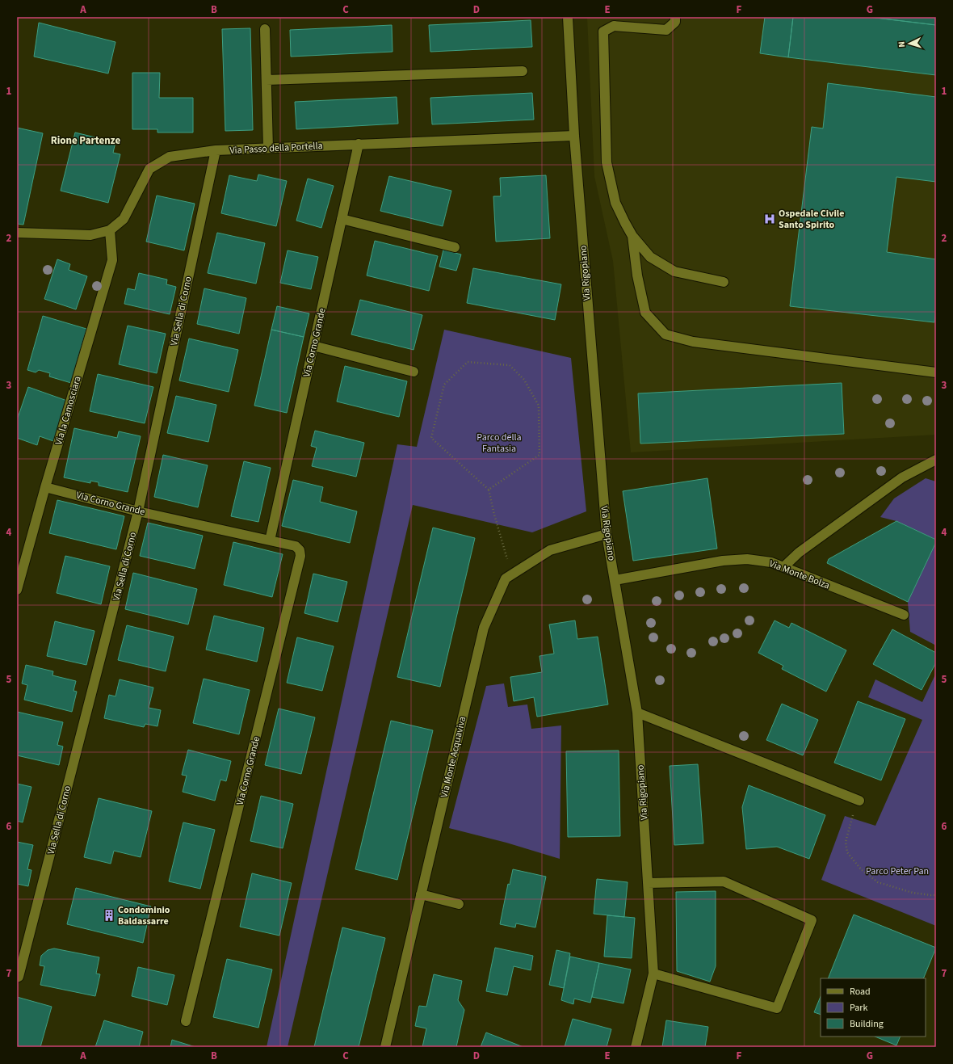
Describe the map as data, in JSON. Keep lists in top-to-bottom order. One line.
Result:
{"streets":{"street":["Via Passo della Portella","Via Rigopiano","Via Sella di Corno","Via Corno Grande","Via la Camosciara","Via Monte Bolza","Via Monte Acquaviva"]},"crossings":[["Via Passo della Portella","Via Rigopiano"],["Via Passo della Portella","Via Sella di Corno"],["Via Passo della Portella","Via Corno Grande"],["Via Passo della Portella","Via la Camosciara"],["Via Rigopiano","Via Monte Bolza"],["Via Rigopiano","Via Monte Acquaviva"],["Via Sella di Corno","Via Corno Grande"],["Via Corno Grande","Via la Camosciara"]],"districts":["Rione Partenze"],"parks":["Parco della Fantasia","Parco Peter Pan"],"places":{"hospital":["Ospedale Civile Santo Spirito"],"building":["Condominio Baldassarre"]},"legend":["Road","Park","Building"],"north":"left","grid":{"columns":["A","B","C","D","E","F","G"],"rows":["1","2","3","4","5","6","7"]}}
